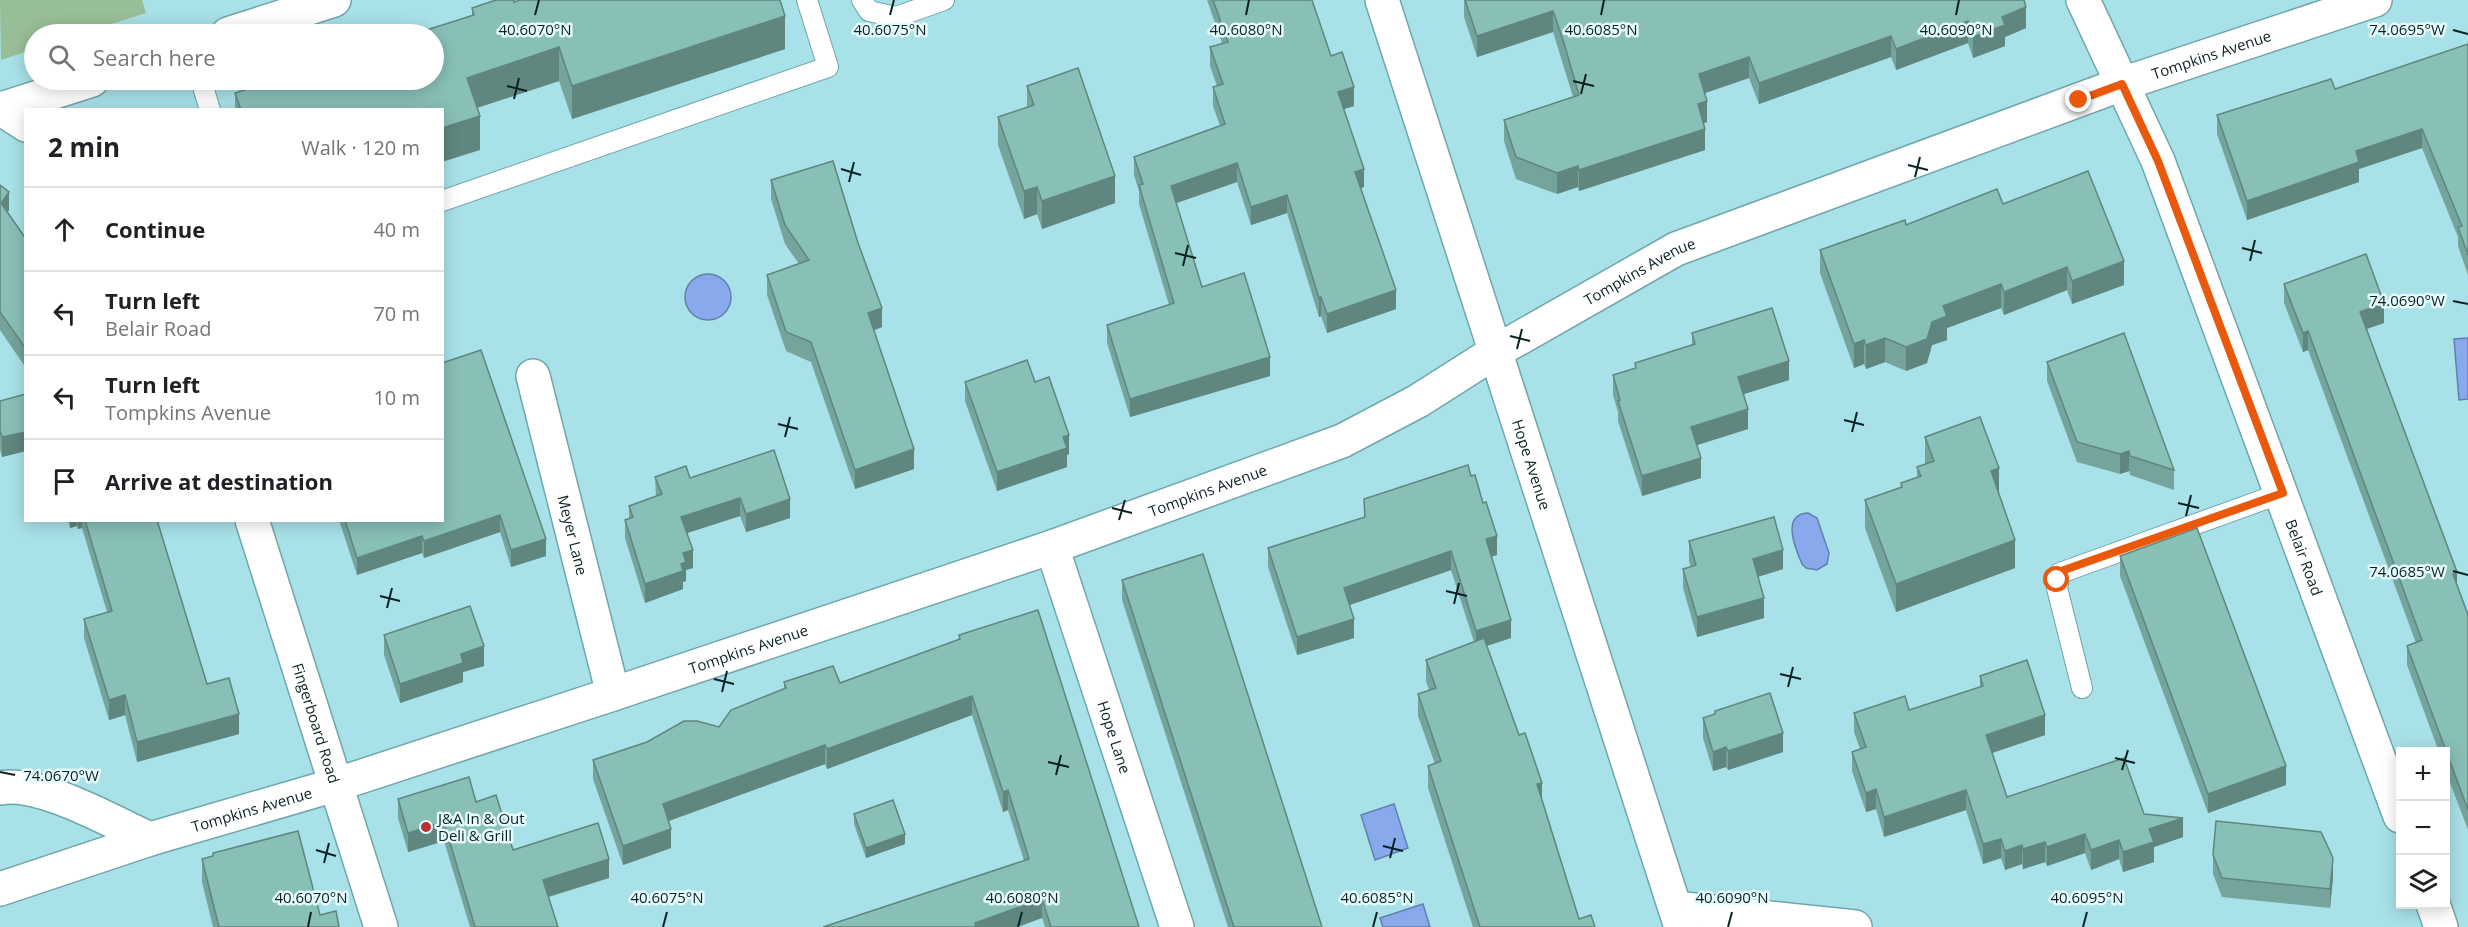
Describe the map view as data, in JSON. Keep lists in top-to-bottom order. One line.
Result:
{"streets":{"street":["Tompkins Avenue","Hope Avenue","Meyer Lane","Belair Road","Fingerboard Road","Hope Lane"]},"crossings":[["Tompkins Avenue","Hope Avenue"],["Tompkins Avenue","Meyer Lane"],["Tompkins Avenue","Belair Road"],["Tompkins Avenue","Fingerboard Road"],["Tompkins Avenue","Hope Lane"]],"places":["J&A In & Out Deli & Grill"],"page":{"search":"Search here","heading":["2 min","Walk · 120 m"],"list":[["Continue","40 m"],["Turn left","Belair Road","70 m"],["Turn left","Tompkins Avenue","10 m"],"Arrive at destination"],"map_buttons":["+","−"]},"coordinates":["40.6070°N","40.6075°N","40.6080°N","40.6085°N","40.6090°N","74.0695°W","74.0690°W","74.0685°W","74.0670°W","40.6095°N"]}
